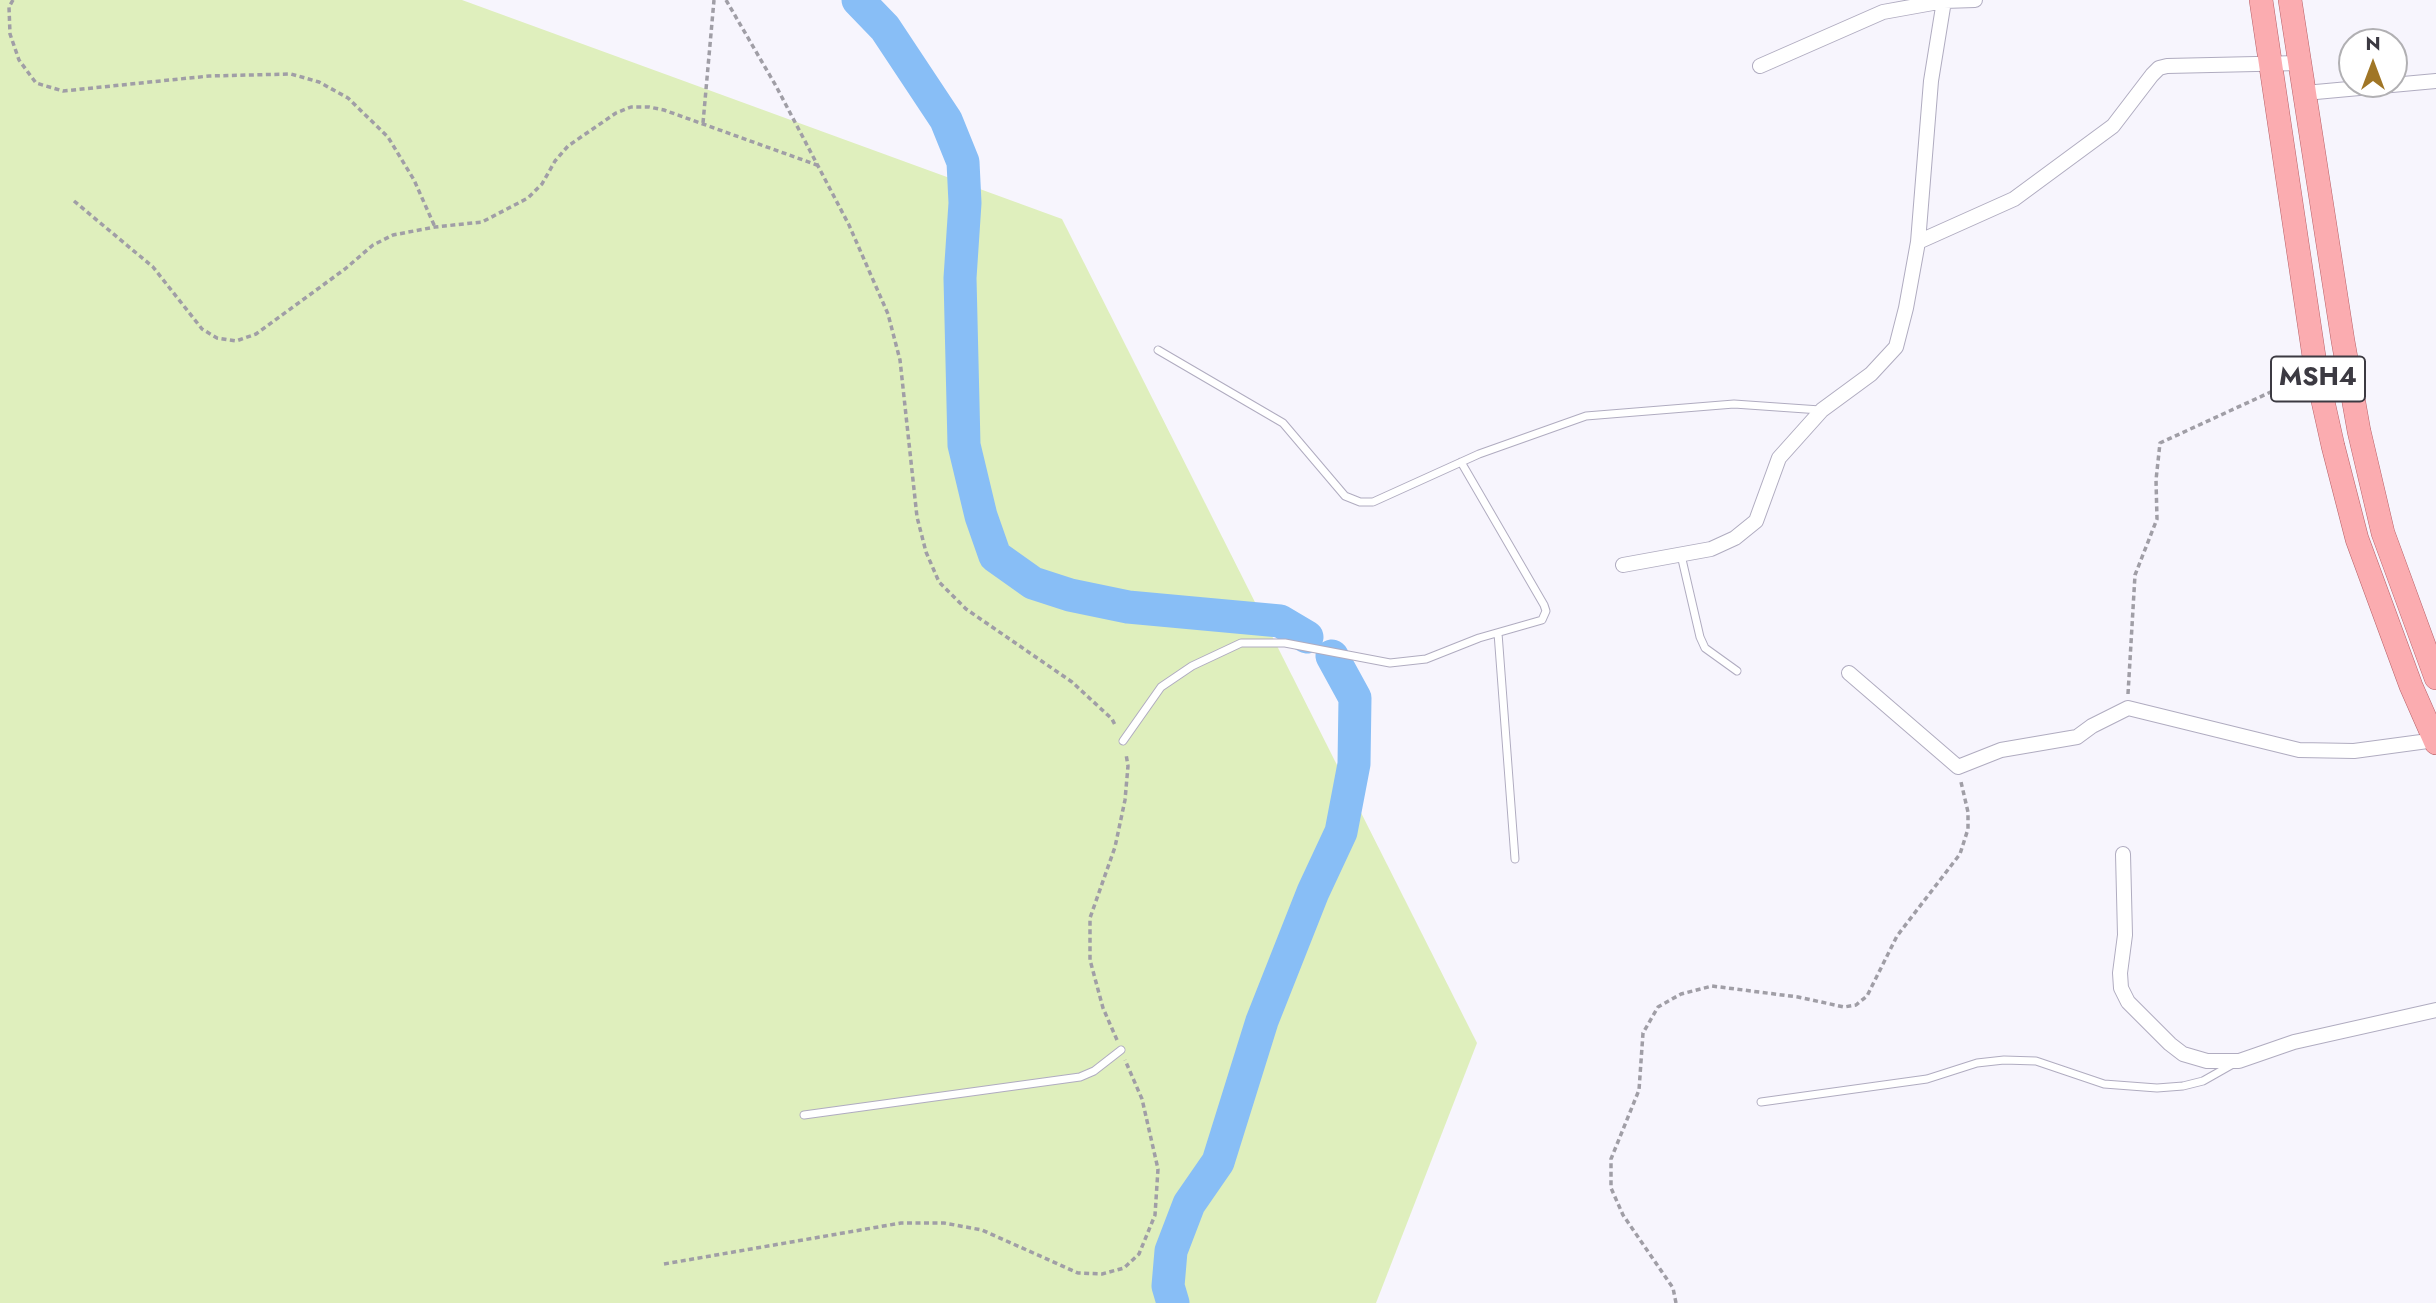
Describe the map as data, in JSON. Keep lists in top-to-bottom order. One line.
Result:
{"streets":{"main road":["MSH4"]},"north":"top"}
